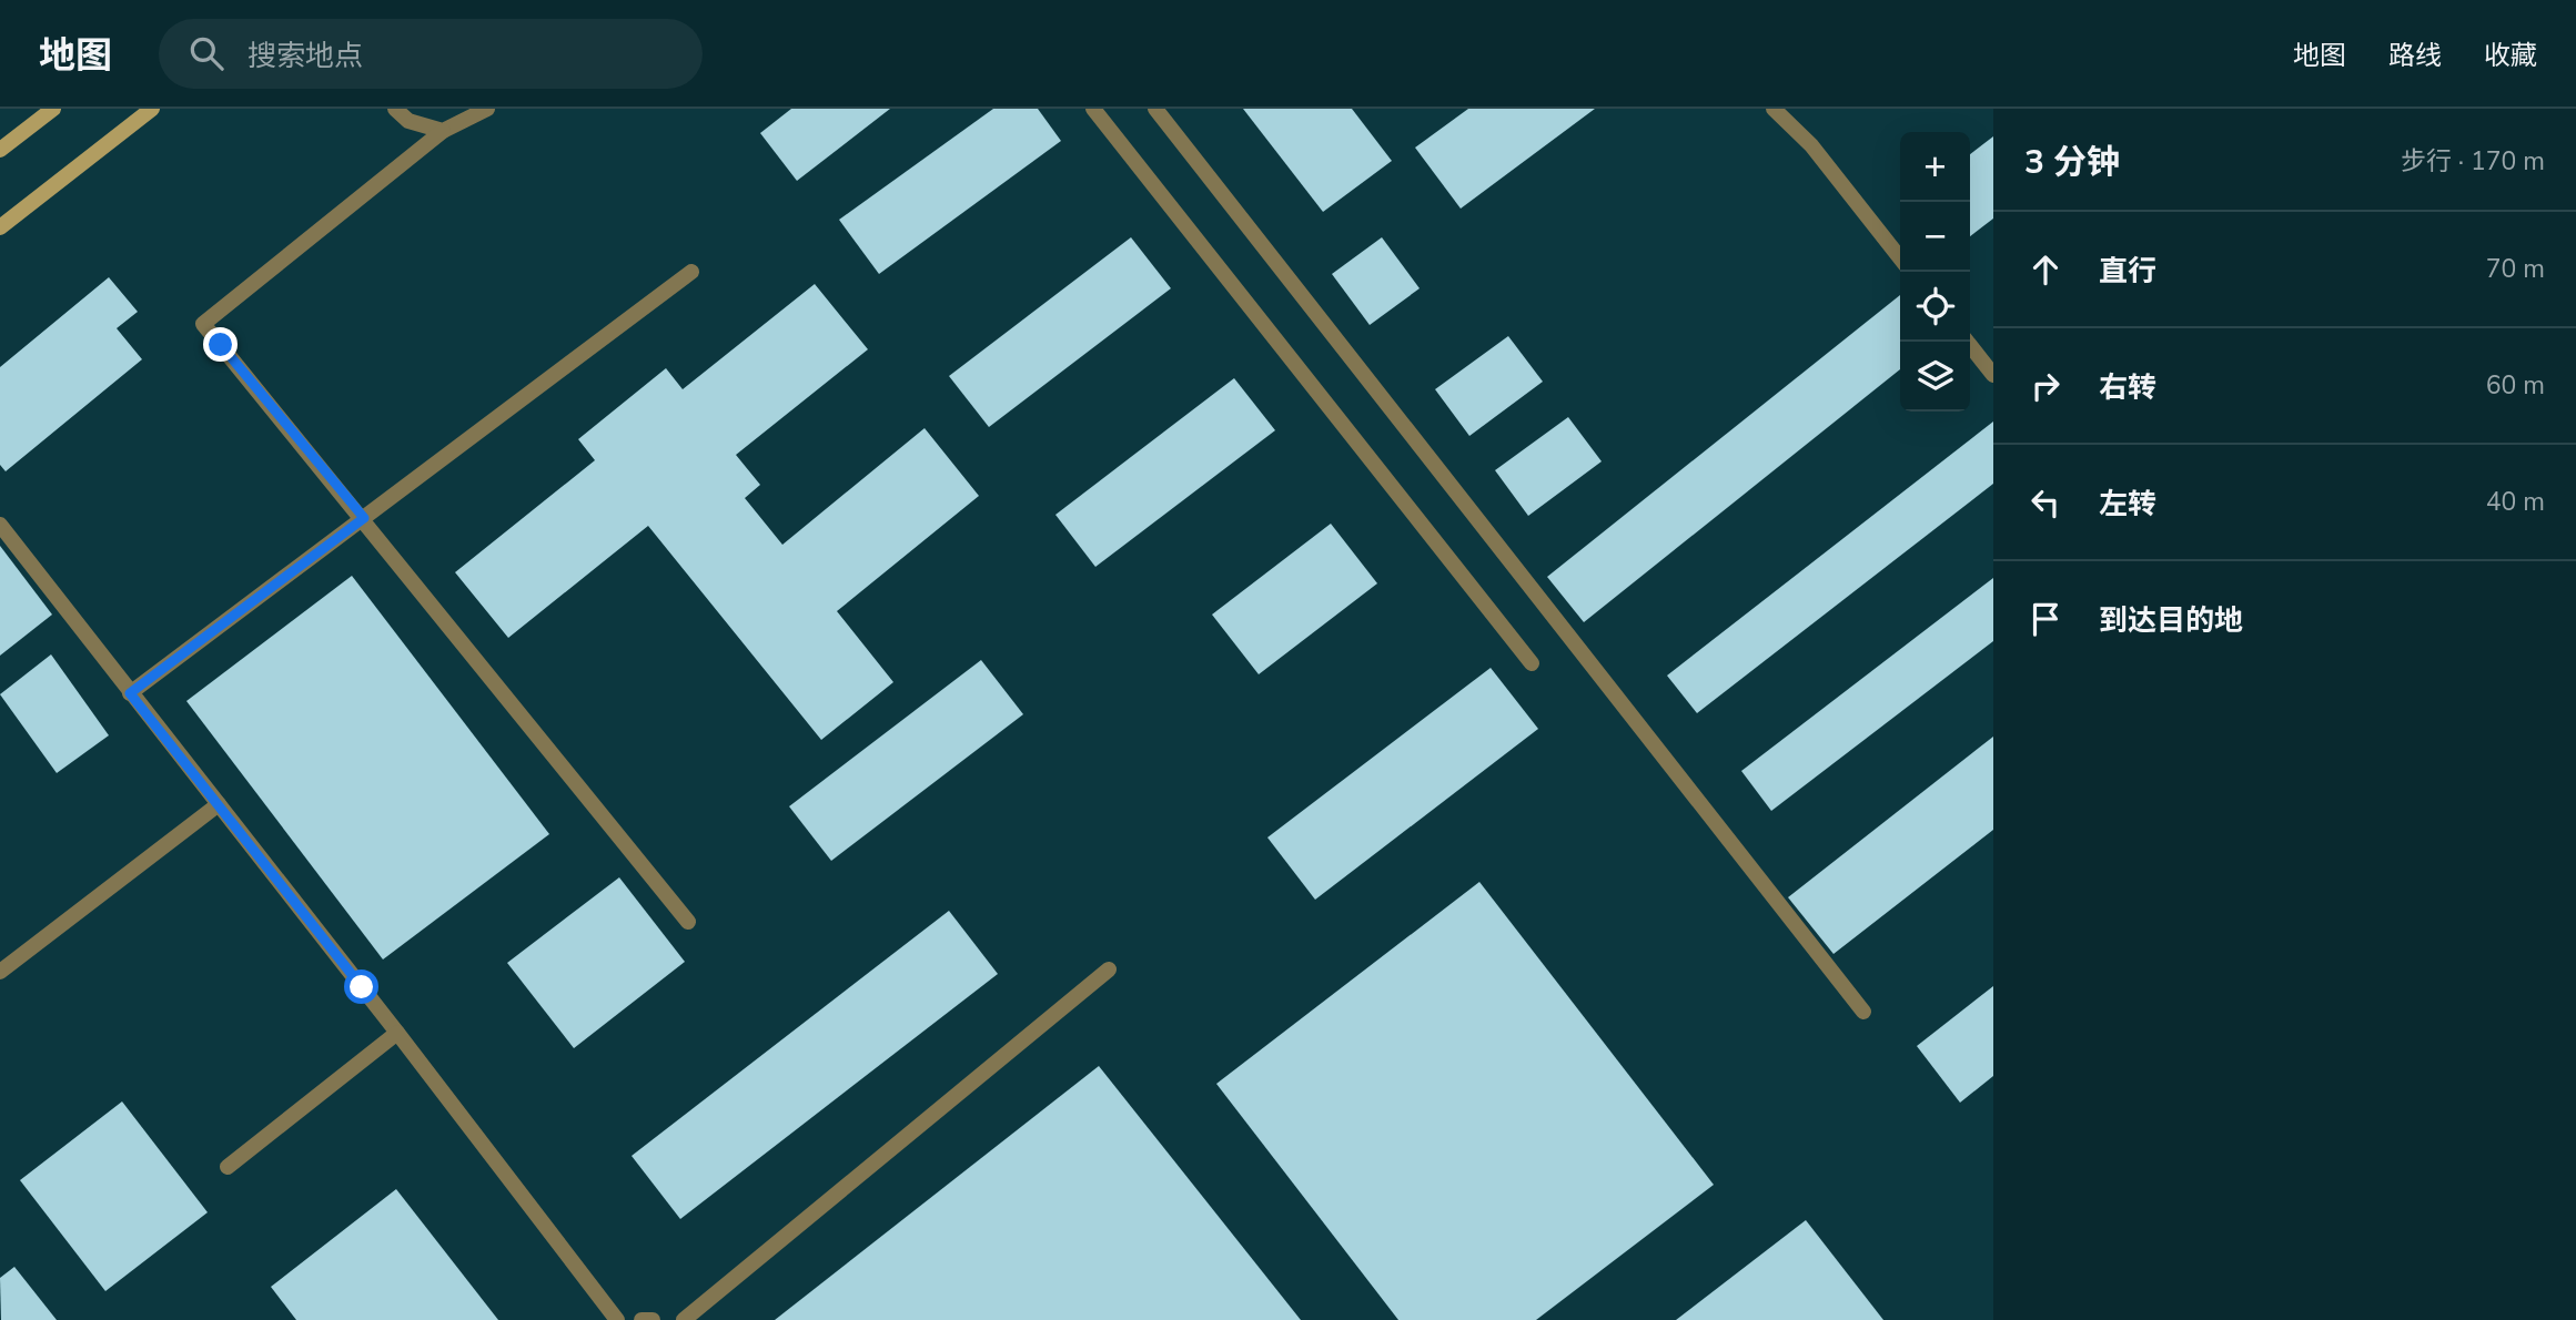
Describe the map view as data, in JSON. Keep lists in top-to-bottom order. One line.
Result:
{"page":{"header":"地图","search":"搜索地点","nav":["地图","路线","收藏"],"heading":["3 分钟","步行 · 170 m"],"map_buttons":["+","−"],"list":[["直行","70 m"],["右转","60 m"],["左转","40 m"],"到达目的地"]}}
